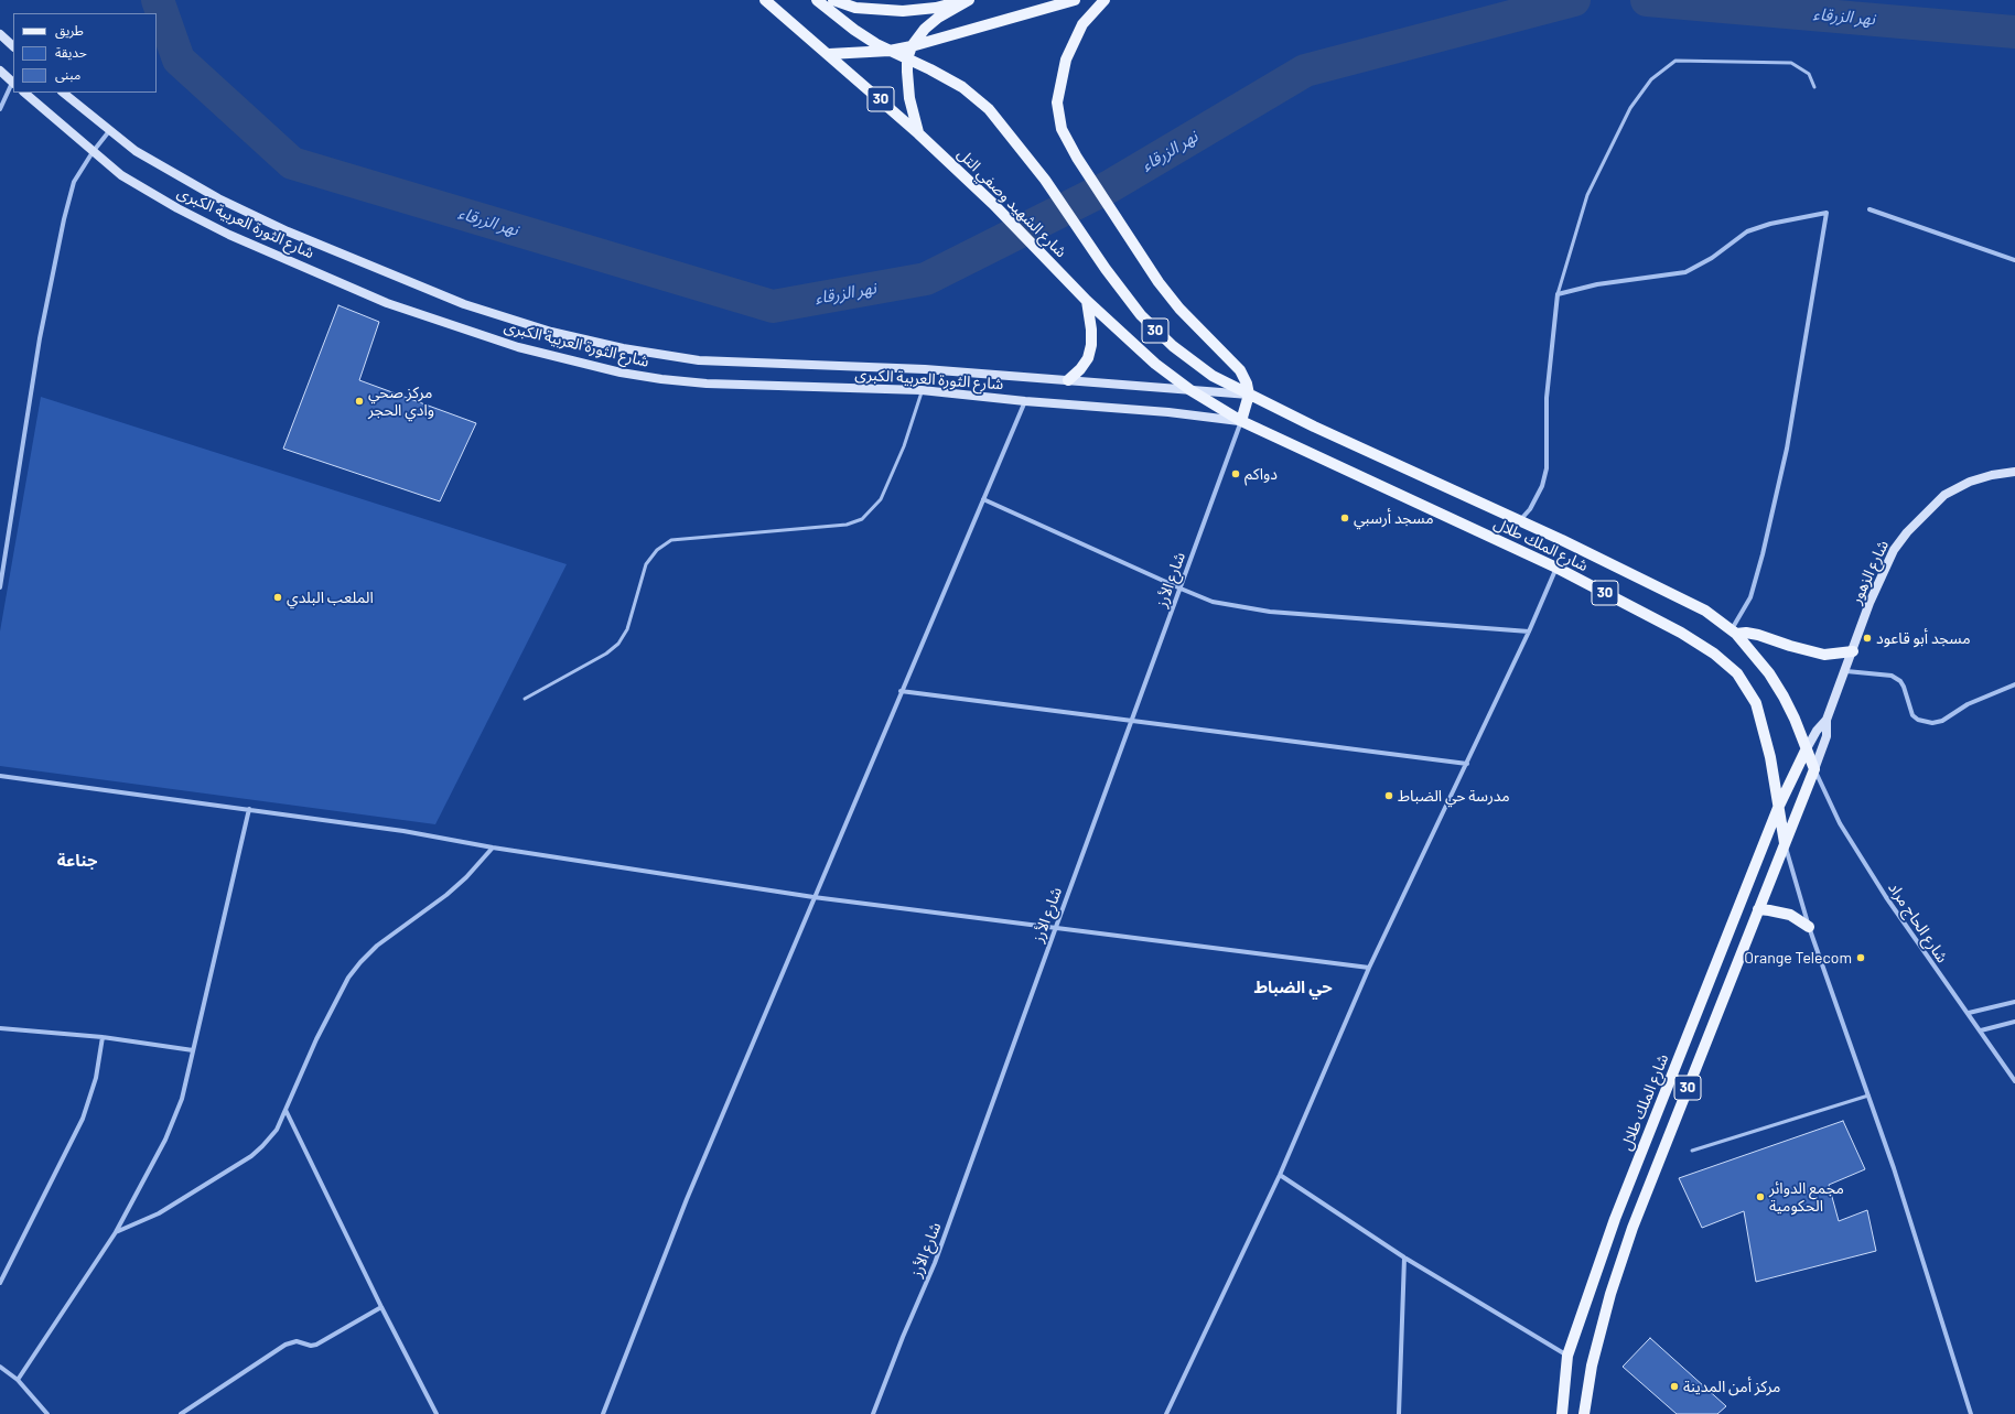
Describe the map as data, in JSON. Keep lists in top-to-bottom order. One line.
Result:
{"streets":{"main road":["30","شارع الشهيد وصفي التل","شارع الثورة العربية الكبرى","شارع الملك طلال","شارع الزهور"],"street":["شارع الأرز","شارع الحاج مراد"]},"crossings":[["30","شارع الملك طلال"],["30","شارع الزهور"],["30","شارع الحاج مراد"],["شارع الشهيد وصفي التل","شارع الثورة العربية الكبرى"],["شارع الشهيد وصفي التل","شارع الملك طلال"],["شارع الشهيد وصفي التل","شارع الأرز"],["شارع الثورة العربية الكبرى","شارع الملك طلال"],["شارع الثورة العربية الكبرى","شارع الأرز"],["شارع الملك طلال","شارع الزهور"],["شارع الملك طلال","شارع الأرز"],["شارع الملك طلال","شارع الحاج مراد"],["شارع الزهور","شارع الحاج مراد"]],"districts":["جناعة","حي الضباط"],"water":["نهر الزرقاء"],"places":["مركز صحي وادي الحجر","دواكم","مسجد أرسبي","الملعب البلدي","مسجد أبو قاعود","مدرسة حي الضباط","Orange Telecom","مجمع الدوائر الحكومية","مركز أمن المدينة"],"legend":["طريق","حديقة","مبنى"]}
